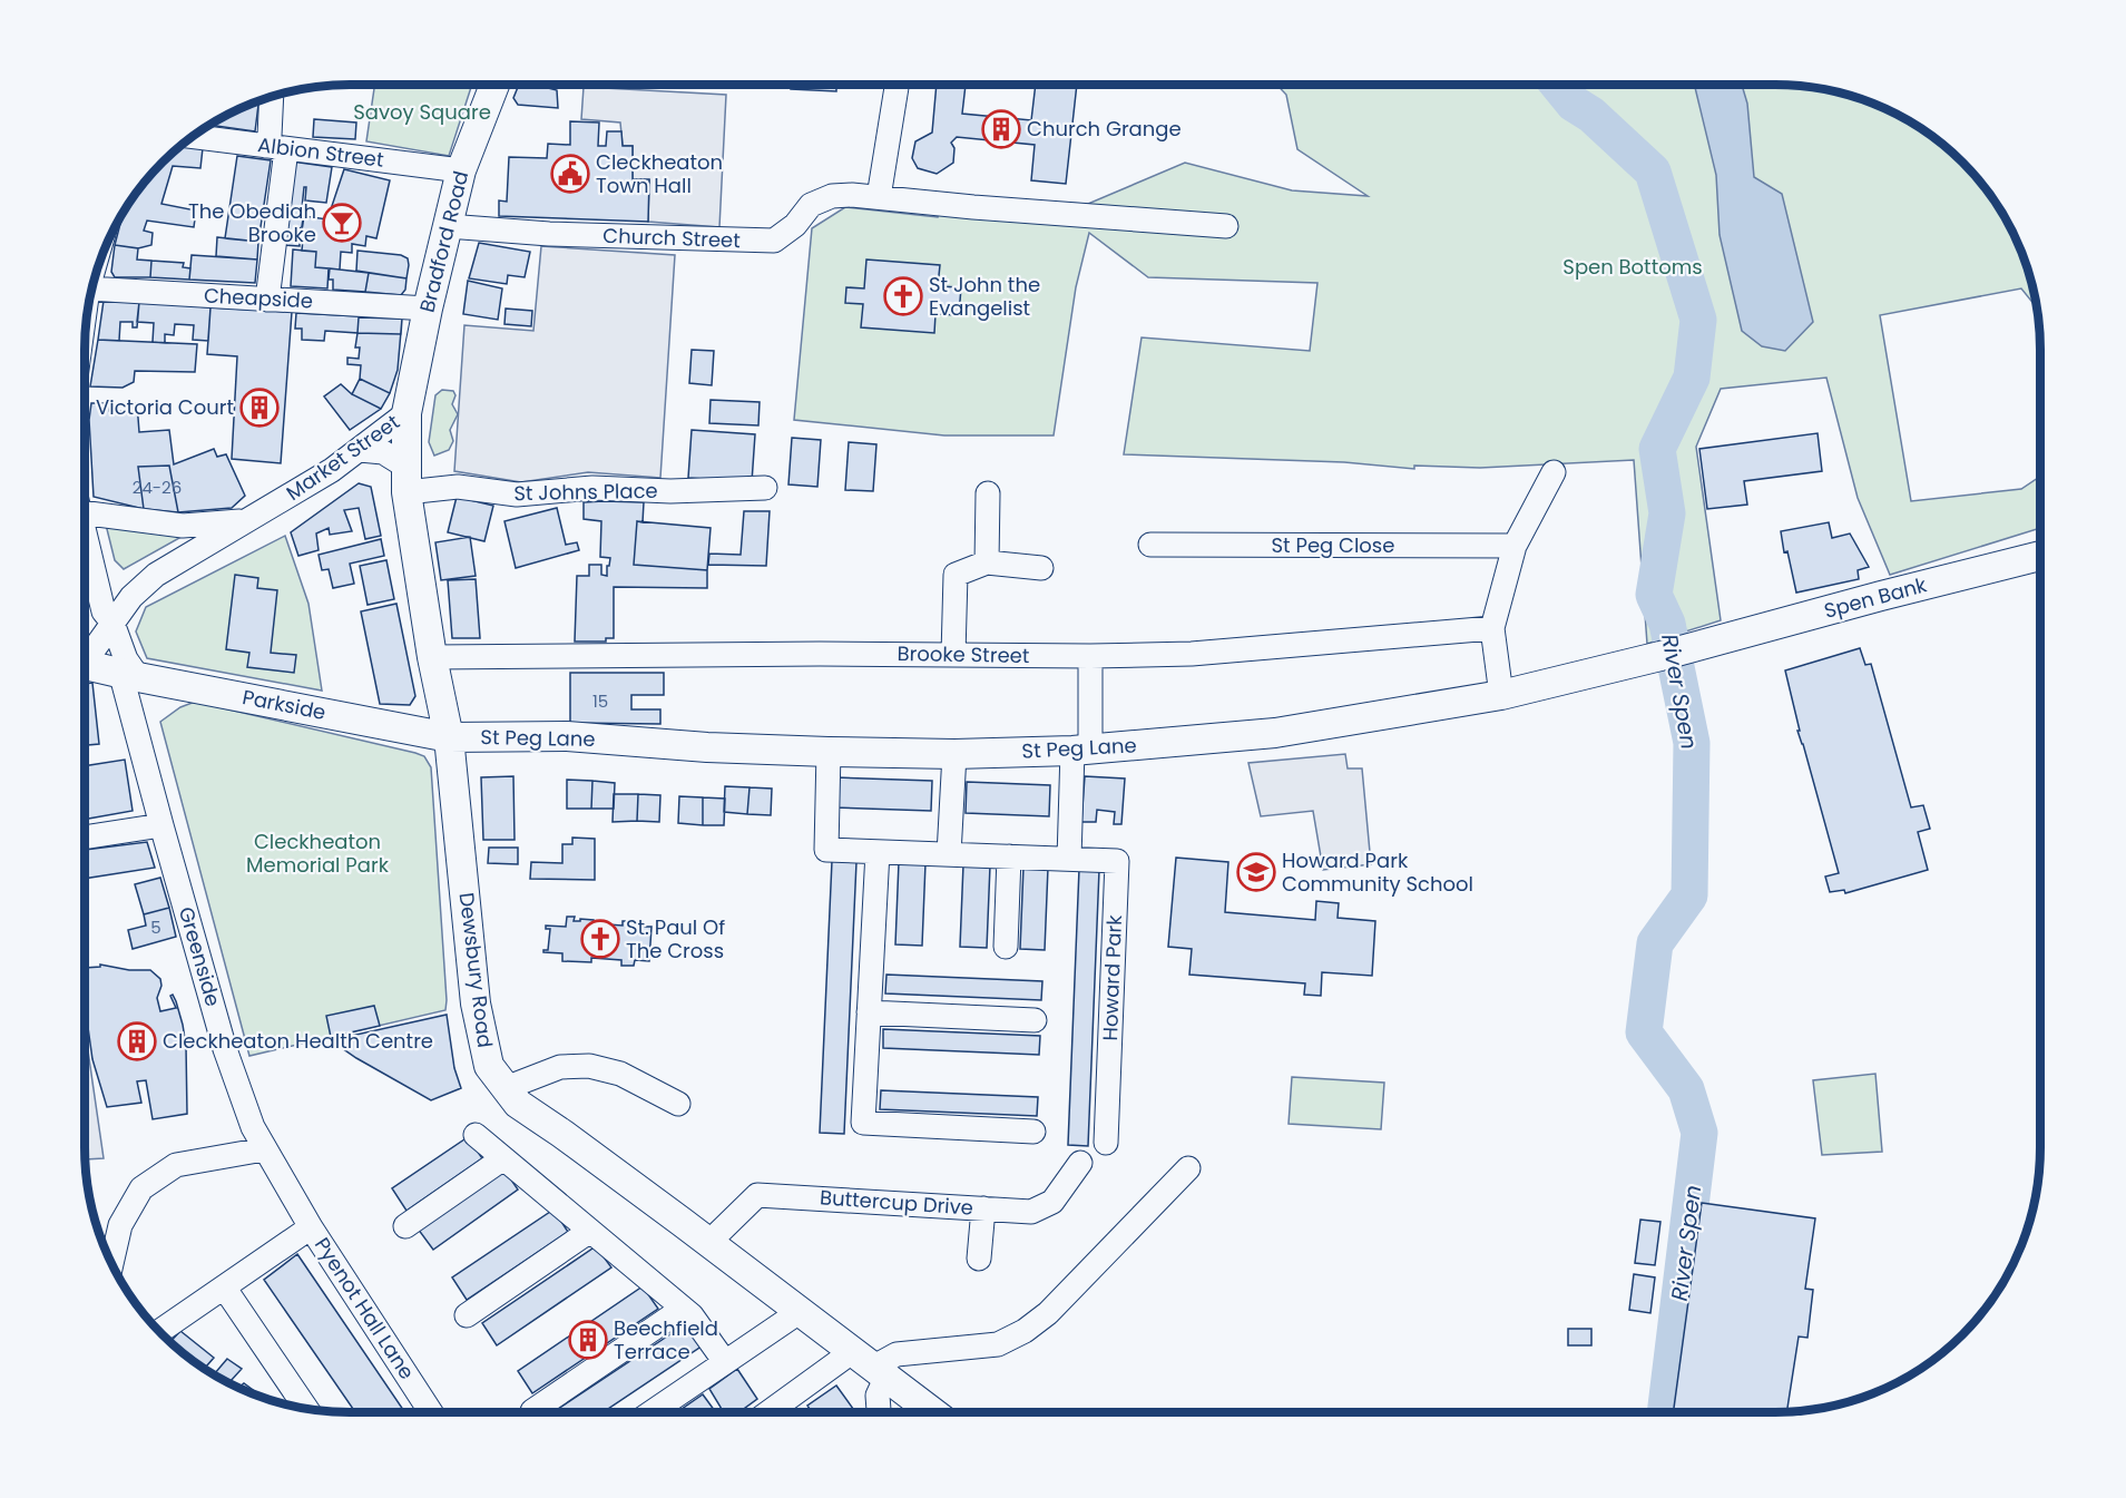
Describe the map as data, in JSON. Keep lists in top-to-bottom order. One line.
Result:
{"streets":{"main road":["Bradford Road","Spen Bank","Parkside","St Peg Lane","Dewsbury Road"],"street":["Albion Street","Church Street","Cheapside","Market Street","St Johns Place","St Peg Close","Brooke Street","Greenside","Howard Park","Buttercup Drive","Pyenot Hall Lane"]},"crossings":[["Albion Street","Bradford Road"],["Church Street","Bradford Road"],["Bradford Road","Cheapside"],["Bradford Road","Market Street"],["Bradford Road","Dewsbury Road"],["Market Street","Greenside"],["Market Street","Dewsbury Road"],["St Johns Place","Dewsbury Road"],["Spen Bank","St Peg Lane"],["Brooke Street","Dewsbury Road"],["Parkside","St Peg Lane"],["Parkside","Greenside"],["Parkside","Dewsbury Road"],["St Peg Lane","Dewsbury Road"],["St Peg Lane","Howard Park"],["Greenside","Pyenot Hall Lane"],["Dewsbury Road","Buttercup Drive"]],"water":["River Spen"],"parks":["Savoy Square","Spen Bottoms","Cleckheaton Memorial Park"],"places":{"building":["Church Grange","Victoria Court","Cleckheaton Health Centre","Beechfield Terrace"],"public building":["Cleckheaton Town Hall"],"bar":["The Obediah Brooke"],"church":["St John the Evangelist","St. Paul Of The Cross"],"school or university":["Howard Park Community School"]},"house_numbers":["24-26","15","5"]}
